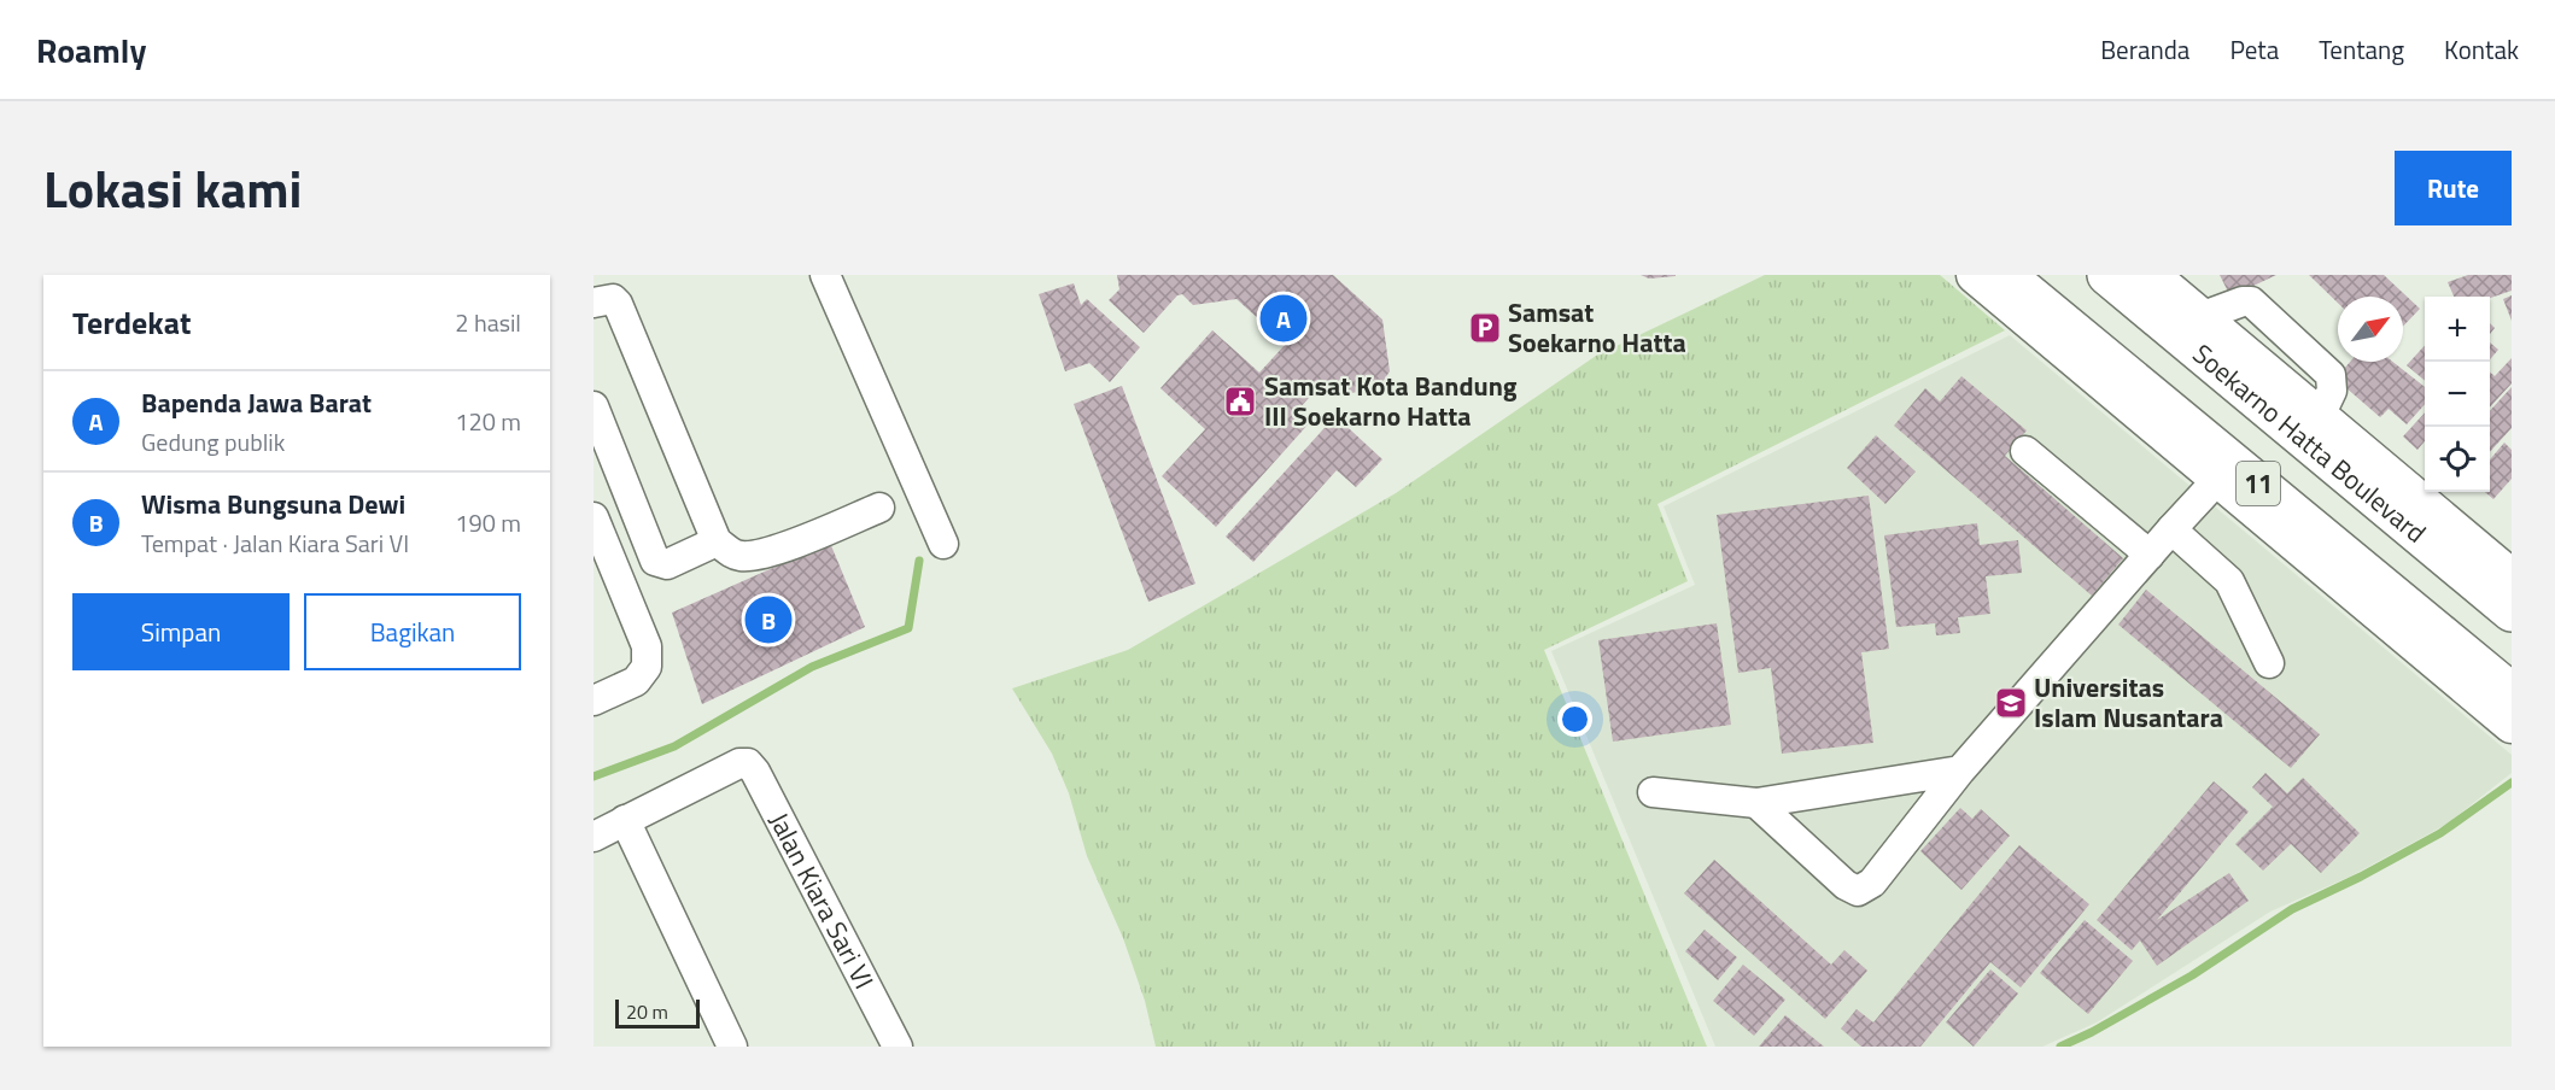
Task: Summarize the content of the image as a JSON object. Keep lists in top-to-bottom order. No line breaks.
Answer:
{"streets":{"highway":["Soekarno Hatta Boulevard","11"],"street":["Jalan Kiara Sari VI"]},"places":{"parking":["Samsat Soekarno Hatta"],"public building":["Samsat Kota Bandung III Soekarno Hatta"],"school or university":["Universitas Islam Nusantara"]},"scale_bar":"20 m","north":"top right","page":{"header":"Roamly","nav":["Beranda","Peta","Tentang","Kontak"],"title":"Lokasi kami","buttons":["Rute",["Simpan","Bagikan"]],"heading":["Terdekat","2 hasil"],"pins":["A","B"],"map_buttons":["+","−"],"list":[{"mark":"A","name":"Bapenda Jawa Barat","note":"Gedung publik","value":"120 m"},{"mark":"B","name":"Wisma Bungsuna Dewi","note":"Tempat · Jalan Kiara Sari VI","value":"190 m"}],"scale":"20 m"}}
